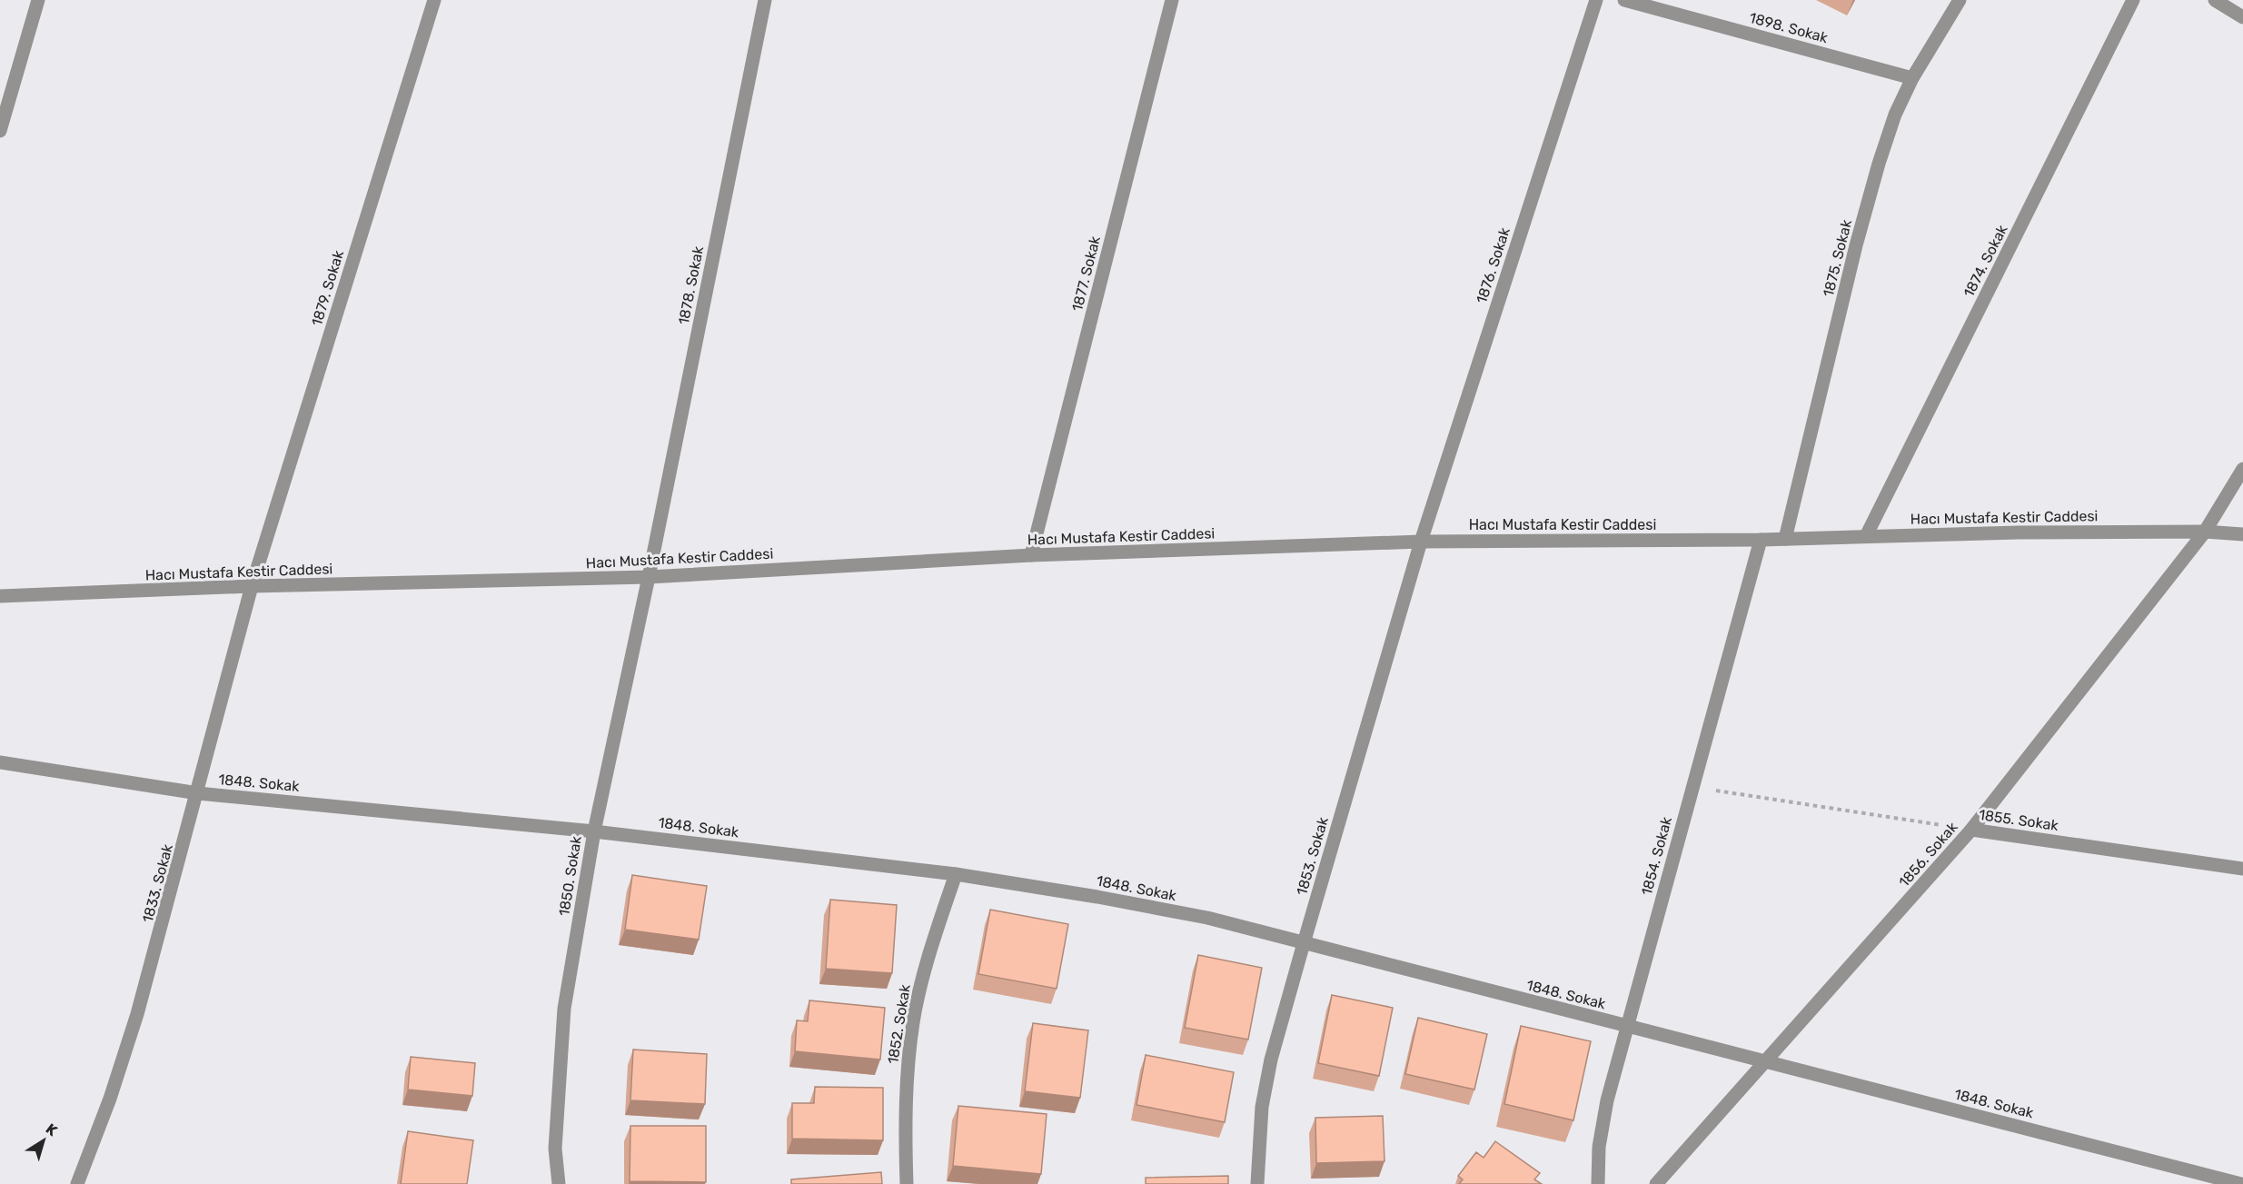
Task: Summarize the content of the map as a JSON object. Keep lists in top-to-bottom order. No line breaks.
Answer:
{"streets":{"street":["1898. Sokak","1875. Sokak","1874. Sokak","1876. Sokak","1877. Sokak","1878. Sokak","1879. Sokak","Hacı Mustafa Kestir Caddesi","1848. Sokak","1855. Sokak","1856. Sokak","1853. Sokak","1854. Sokak","1850. Sokak","1833. Sokak","1852. Sokak"]},"crossings":[["1898. Sokak","1875. Sokak"],["1875. Sokak","Hacı Mustafa Kestir Caddesi"],["1874. Sokak","Hacı Mustafa Kestir Caddesi"],["1876. Sokak","Hacı Mustafa Kestir Caddesi"],["1876. Sokak","1853. Sokak"],["1877. Sokak","Hacı Mustafa Kestir Caddesi"],["1878. Sokak","Hacı Mustafa Kestir Caddesi"],["1878. Sokak","1850. Sokak"],["1879. Sokak","Hacı Mustafa Kestir Caddesi"],["1879. Sokak","1833. Sokak"],["Hacı Mustafa Kestir Caddesi","1856. Sokak"],["Hacı Mustafa Kestir Caddesi","1853. Sokak"],["Hacı Mustafa Kestir Caddesi","1854. Sokak"],["Hacı Mustafa Kestir Caddesi","1850. Sokak"],["Hacı Mustafa Kestir Caddesi","1833. Sokak"],["1848. Sokak","1856. Sokak"],["1848. Sokak","1853. Sokak"],["1848. Sokak","1854. Sokak"],["1848. Sokak","1850. Sokak"],["1848. Sokak","1833. Sokak"],["1848. Sokak","1852. Sokak"],["1855. Sokak","1856. Sokak"],["1855. Sokak","1854. Sokak"]],"north":"top right"}
